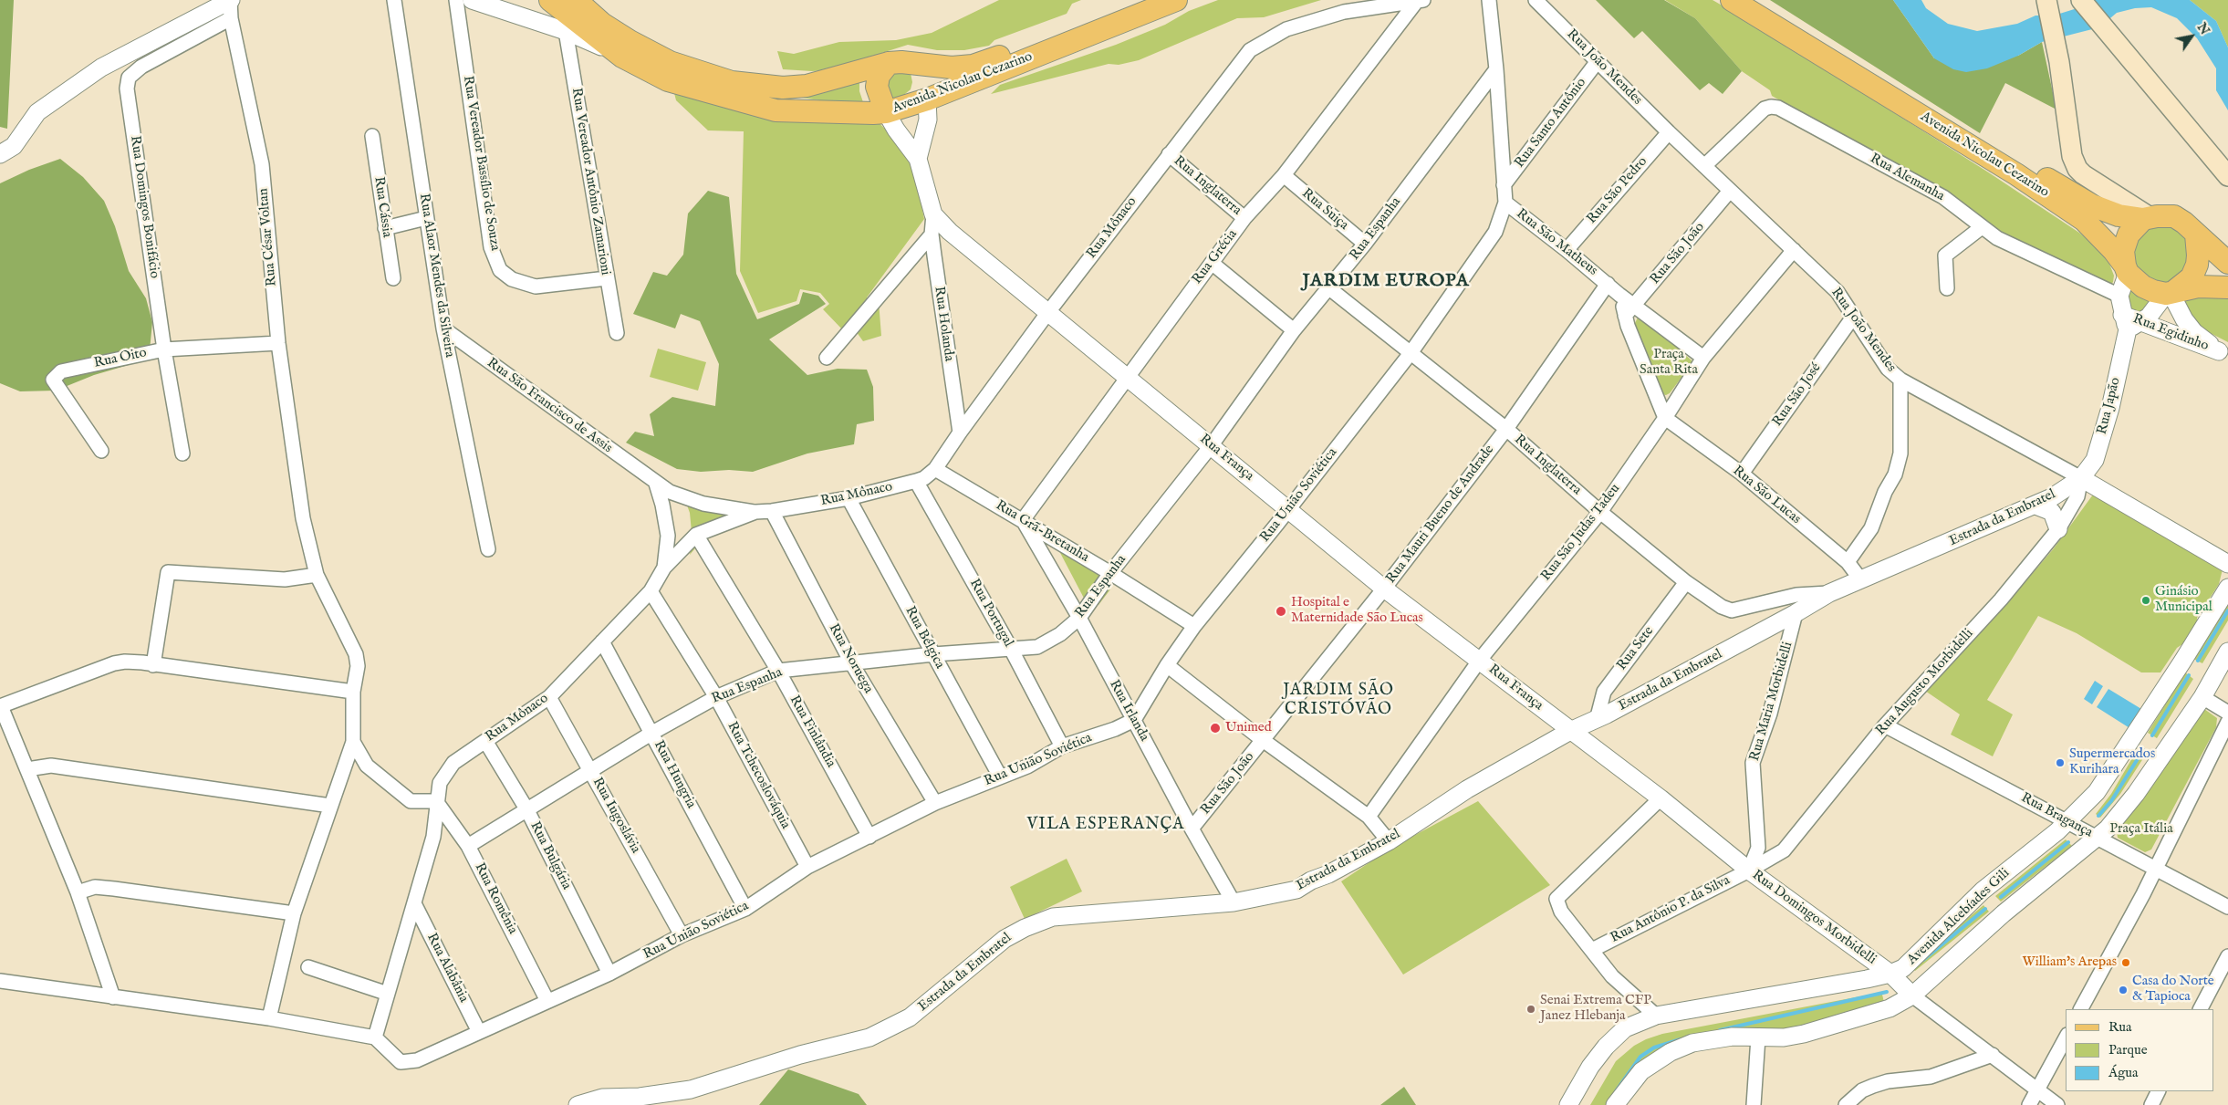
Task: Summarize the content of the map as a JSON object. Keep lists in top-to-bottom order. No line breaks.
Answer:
{"streets":{"main road":["Avenida Nicolau Cezarino"],"street":["Rua João Mendes","Rua Santo Antônio","Rua Vereador Bassílio de Souza","Rua Alemanha","Rua Vereador Antônio Zamarioni","Rua Inglaterra","Rua São Pedro","Rua Domingos Bonifácio","Rua Cássia","Rua Suiça","Rua Mônaco","Rua Espanha","Rua César Voltan","Rua São Matheus","Rua São João","Rua Grécia","Rua Alaor Mendes da Silveira","Rua Holanda","Rua Egidinho","Rua Oito","Rua São José","Rua São Francisco de Assis","Rua Japão","Rua França","Rua União Soviética","Rua São Lucas","Rua Mauri Bueno de Andrade","Estrada da Embratel","Rua Grã-Bretanha","Rua São Judas Tadeu","Rua Portugal","Rua Bélgica","Rua Sete","Rua Noruega","Rua Augusto Morbidelli","Rua Maria Morbidelli","Rua Irlanda","Rua Finlândia","Rua Hungria","Rua Tchecoslováquia","Rua Iugoslávia","Rua Bragança","Rua Bulgária","Rua Romênia","Rua Antônio P. da Silva","Avenida Alcebíades Gili","Rua Domingos Morbidelli","Rua Alabânia"]},"crossings":[["Rua João Mendes","Rua Santo Antônio"],["Rua João Mendes","Rua Alemanha"],["Rua João Mendes","Rua São Pedro"],["Rua João Mendes","Rua São João"],["Rua João Mendes","Rua São José"],["Rua João Mendes","Rua Japão"],["Rua João Mendes","Estrada da Embratel"],["Rua João Mendes","Rua São Judas Tadeu"],["Rua João Mendes","Rua Augusto Morbidelli"],["Avenida Nicolau Cezarino","Rua França"],["Rua Santo Antônio","Rua São Matheus"],["Rua Vereador Bassílio de Souza","Rua Vereador Antônio Zamarioni"],["Rua Inglaterra","Rua Mônaco"],["Rua Inglaterra","Rua Espanha"],["Rua Inglaterra","Rua Grécia"],["Rua Inglaterra","Rua União Soviética"],["Rua Inglaterra","Rua Mauri Bueno de Andrade"],["Rua Inglaterra","Estrada da Embratel"],["Rua Inglaterra","Rua São Judas Tadeu"],["Rua Inglaterra","Rua Sete"],["Rua São Pedro","Rua São Matheus"],["Rua Domingos Bonifácio","Rua César Voltan"],["Rua Domingos Bonifácio","Rua Oito"],["Rua Suiça","Rua Espanha"],["Rua Suiça","Rua Grécia"],["Rua Mônaco","Rua Grécia"],["Rua Mônaco","Rua Holanda"],["Rua Mônaco","Rua São Francisco de Assis"],["Rua Mônaco","Rua França"],["Rua Mônaco","Rua União Soviética"],["Rua Mônaco","Rua Grã-Bretanha"],["Rua Mônaco","Rua Portugal"],["Rua Mônaco","Rua Bélgica"],["Rua Mônaco","Rua Noruega"],["Rua Mônaco","Rua Finlândia"],["Rua Mônaco","Rua Hungria"],["Rua Mônaco","Rua Tchecoslováquia"],["Rua Mônaco","Rua Iugoslávia"],["Rua Mônaco","Rua Bulgária"],["Rua Mônaco","Rua Romênia"],["Rua Mônaco","Rua Alabânia"],["Rua Espanha","Rua São Matheus"],["Rua Espanha","Rua França"],["Rua Espanha","Rua Grã-Bretanha"],["Rua Espanha","Rua Portugal"],["Rua Espanha","Rua Bélgica"],["Rua Espanha","Rua Noruega"],["Rua Espanha","Rua Irlanda"],["Rua Espanha","Rua Finlândia"],["Rua Espanha","Rua Hungria"],["Rua Espanha","Rua Tchecoslováquia"],["Rua Espanha","Rua Iugoslávia"],["Rua Espanha","Rua Bulgária"],["Rua Espanha","Rua Romênia"],["Rua César Voltan","Rua Oito"],["Rua São Matheus","Rua São João"],["Rua São Matheus","Rua União Soviética"],["Rua São Matheus","Rua Mauri Bueno de Andrade"],["Rua São Matheus","Rua São Judas Tadeu"],["Rua São João","Rua França"],["Rua São João","Rua Mauri Bueno de Andrade"],["Rua São João","Rua Irlanda"],["Rua Grécia","Rua França"],["Rua Grécia","Rua Grã-Bretanha"],["Rua Grécia","Rua Irlanda"],["Rua Alaor Mendes da Silveira","Rua São Francisco de Assis"],["Rua Holanda","Rua França"],["Rua Egidinho","Rua Japão"],["Rua São José","Rua São Lucas"],["Rua Japão","Estrada da Embratel"],["Rua Japão","Rua Augusto Morbidelli"],["Rua França","Rua União Soviética"],["Rua França","Rua Mauri Bueno de Andrade"],["Rua França","Estrada da Embratel"],["Rua França","Rua São Judas Tadeu"],["Rua França","Rua Domingos Morbidelli"],["Rua União Soviética","Rua Grã-Bretanha"],["Rua União Soviética","Rua Portugal"],["Rua União Soviética","Rua Bélgica"],["Rua União Soviética","Rua Noruega"],["Rua União Soviética","Rua Irlanda"],["Rua União Soviética","Rua Finlândia"],["Rua União Soviética","Rua Hungria"],["Rua União Soviética","Rua Tchecoslováquia"],["Rua União Soviética","Rua Iugoslávia"],["Rua União Soviética","Rua Bulgária"],["Rua União Soviética","Rua Romênia"],["Rua União Soviética","Rua Alabânia"],["Rua São Lucas","Estrada da Embratel"],["Rua São Lucas","Rua São Judas Tadeu"],["Estrada da Embratel","Rua Sete"],["Estrada da Embratel","Rua Augusto Morbidelli"],["Estrada da Embratel","Rua Maria Morbidelli"],["Estrada da Embratel","Rua Irlanda"],["Estrada da Embratel","Rua Domingos Morbidelli"],["Rua Grã-Bretanha","Rua Irlanda"],["Rua Augusto Morbidelli","Rua Maria Morbidelli"],["Rua Augusto Morbidelli","Rua Bragança"],["Rua Augusto Morbidelli","Rua Antônio P. da Silva"],["Rua Augusto Morbidelli","Rua Domingos Morbidelli"],["Rua Maria Morbidelli","Rua Antônio P. da Silva"],["Rua Maria Morbidelli","Rua Domingos Morbidelli"],["Rua Bragança","Avenida Alcebíades Gili"],["Rua Antônio P. da Silva","Rua Domingos Morbidelli"],["Avenida Alcebíades Gili","Rua Domingos Morbidelli"]],"districts":["JARDIM EUROPA","JARDIM SÃO CRISTÓVÃO","VILA ESPERANÇA"],"parks":["Praça Santa Rita","Praça Itália"],"places":["Ginásio Municipal","Hospital e Maternidade São Lucas","Unimed","Supermercados Kurihara","William's Arepas","Casa do Norte & Tapioca","Senai Extrema CFP Janez Hlebanja"],"legend":["Rua","Parque","Água"],"north":"top right"}
